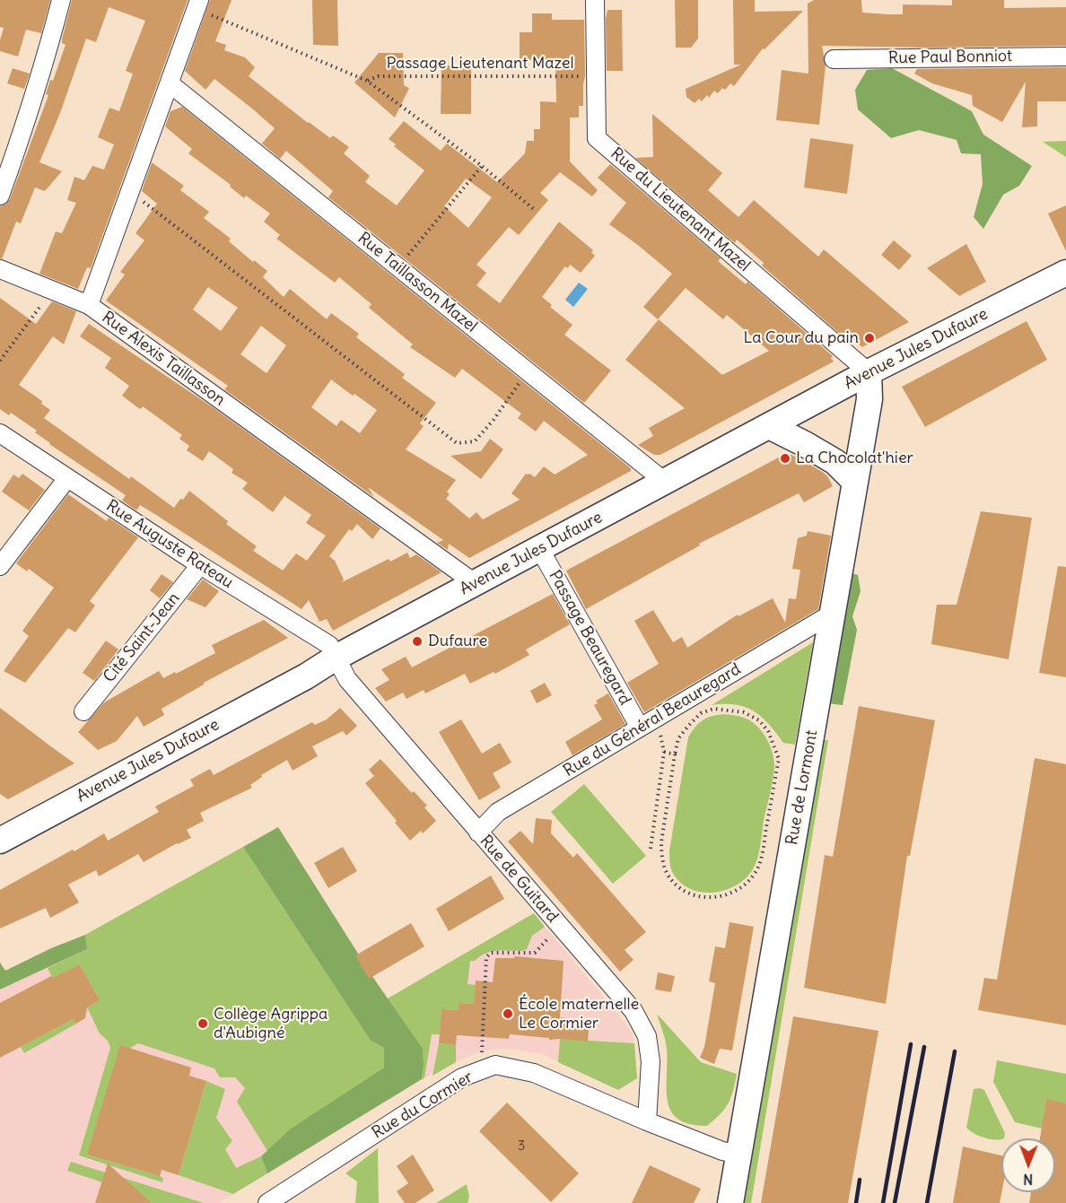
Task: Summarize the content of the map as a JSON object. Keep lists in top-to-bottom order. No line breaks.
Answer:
{"streets":{"main road":["Avenue Jules Dufaure","Rue de Lormont"],"street":["Rue Paul Bonniot","Rue du Lieutenant Mazel","Rue Taillasson Mazel","Rue Alexis Taillasson","Rue Auguste Rateau","Cité Saint-Jean","Passage Beauregard","Rue du Général Beauregard","Rue de Guitard","Rue du Cormier"],"path":["Passage Lieutenant Mazel"]},"crossings":[["Passage Lieutenant Mazel","Rue du Lieutenant Mazel"],["Passage Lieutenant Mazel","Rue Alexis Taillasson"],["Rue du Lieutenant Mazel","Avenue Jules Dufaure"],["Rue du Lieutenant Mazel","Rue de Lormont"],["Rue Taillasson Mazel","Avenue Jules Dufaure"],["Rue Taillasson Mazel","Rue Alexis Taillasson"],["Avenue Jules Dufaure","Rue Alexis Taillasson"],["Avenue Jules Dufaure","Rue Auguste Rateau"],["Avenue Jules Dufaure","Passage Beauregard"],["Avenue Jules Dufaure","Rue de Lormont"],["Avenue Jules Dufaure","Rue de Guitard"],["Rue Auguste Rateau","Cité Saint-Jean"],["Rue Auguste Rateau","Rue de Guitard"],["Passage Beauregard","Rue du Général Beauregard"],["Rue du Général Beauregard","Rue de Lormont"],["Rue du Général Beauregard","Rue de Guitard"],["Rue de Lormont","Rue du Cormier"],["Rue de Guitard","Rue du Cormier"]],"places":["La Cour du pain","La Chocolat'hier","Dufaure","École maternelle Le Cormier","Collège Agrippa d'Aubigné"],"house_numbers":["3"],"north":"bottom"}
